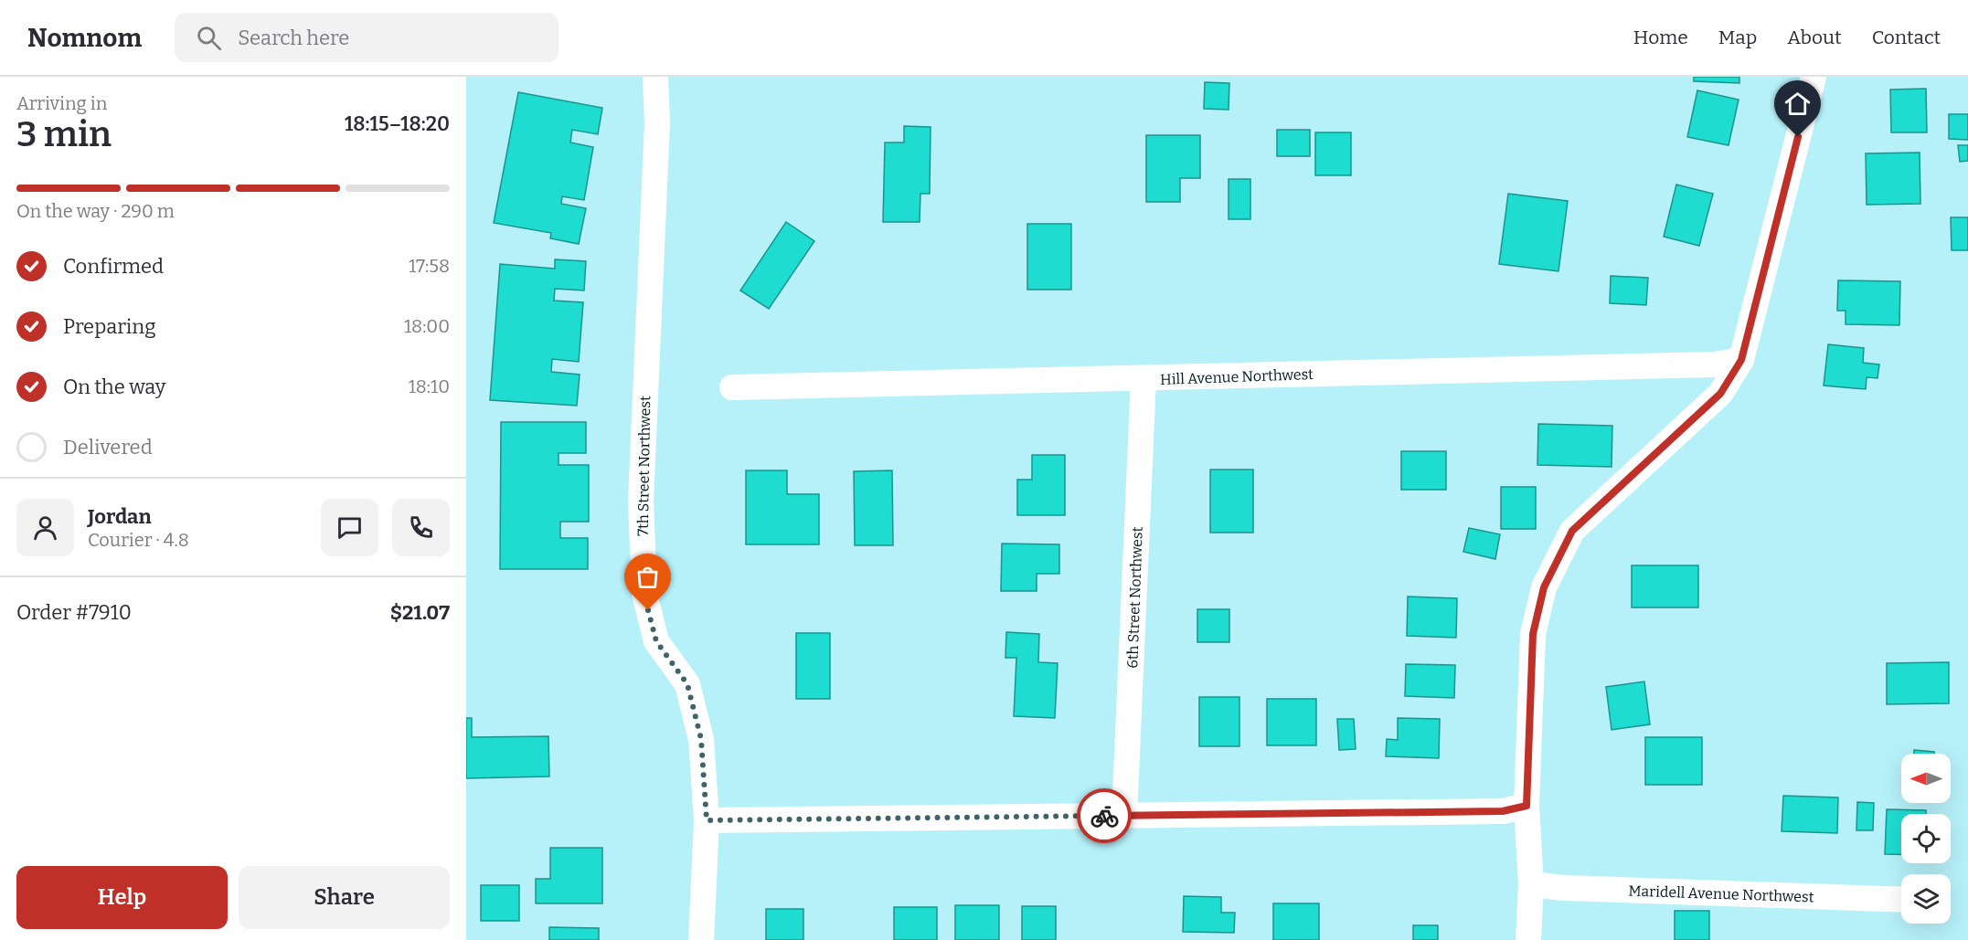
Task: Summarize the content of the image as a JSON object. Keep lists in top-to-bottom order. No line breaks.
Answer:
{"streets":{"street":["Hill Avenue Northwest","7th Street Northwest","6th Street Northwest","Maridell Avenue Northwest"]},"crossings":[["Hill Avenue Northwest","6th Street Northwest"]],"north":"left","page":{"header":"Nomnom","search":"Search here","nav":["Home","Map","About","Contact"],"heading":["3 min","Arriving in","18:15–18:20"],"panel":["Jordan","Courier · 4.8","Order #7910","$21.07"],"bar":"On the way · 290 m","list":[["Confirmed","17:58"],["Preparing","18:00"],["On the way","18:10"],"Delivered"],"buttons":["Help","Share"]}}
